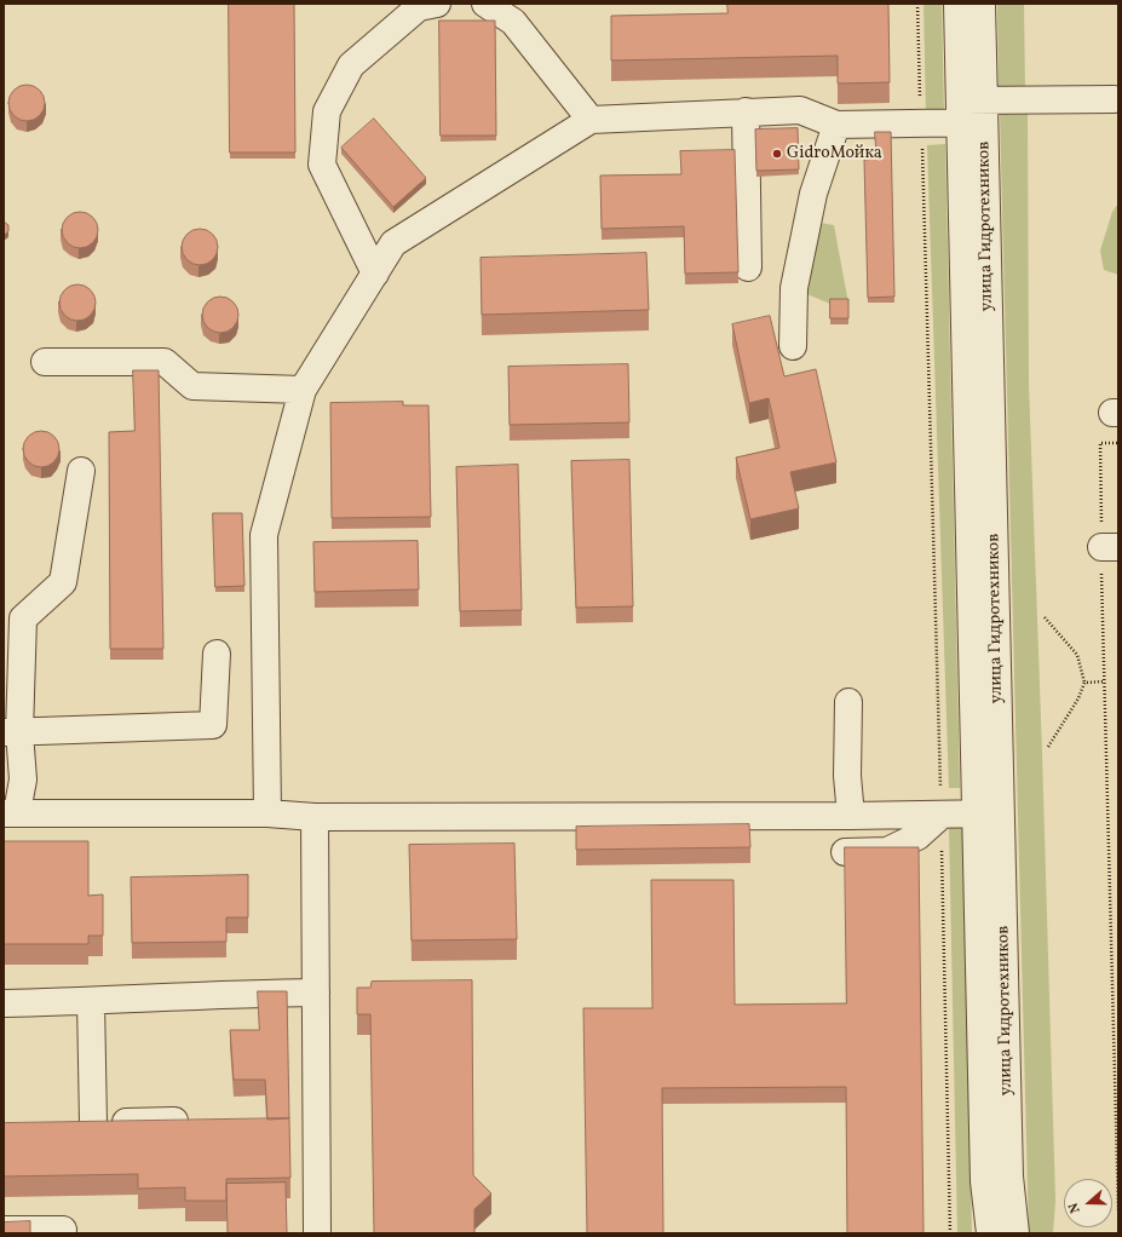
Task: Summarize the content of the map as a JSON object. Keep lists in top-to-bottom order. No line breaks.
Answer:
{"streets":{"street":["улица Гидротехников"]},"places":["GidroМойка"],"north":"left"}
